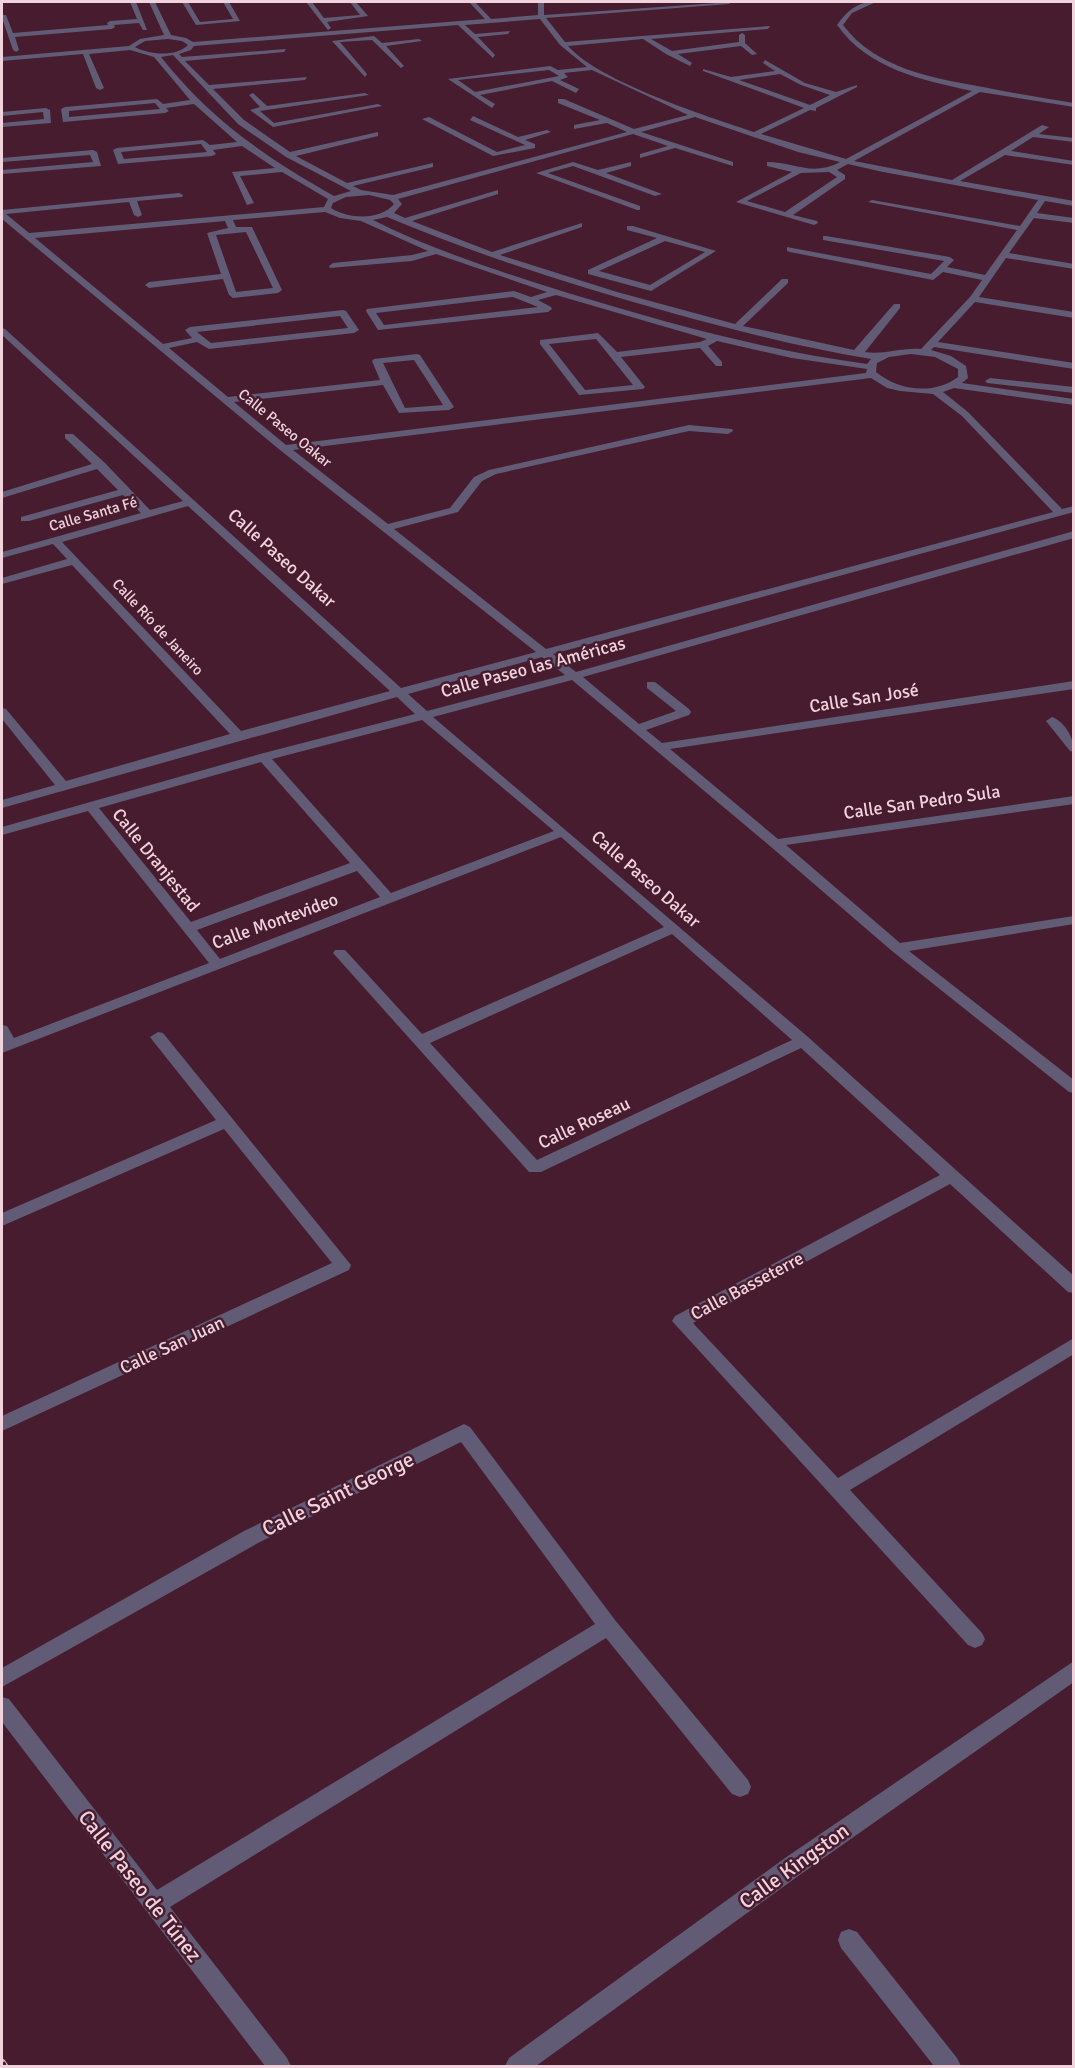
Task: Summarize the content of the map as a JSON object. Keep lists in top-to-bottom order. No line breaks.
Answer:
{"streets":{"street":["Calle Paseo Oakar","Calle Santa Fé","Calle Paseo Dakar","Calle Río de Janeiro","Calle Paseo las Américas","Calle San José","Calle San Pedro Sula","Calle Dranjestad","Calle Montevideo","Calle Roseau","Calle Basseterre","Calle San Juan","Calle Saint George","Calle Kingston","Calle Paseo de Túnez"]},"crossings":[["Calle Paseo Oakar","Calle Paseo las Américas"],["Calle Santa Fé","Calle Paseo Dakar"],["Calle Santa Fé","Calle Río de Janeiro"],["Calle Paseo Dakar","Calle Paseo las Américas"],["Calle Paseo Dakar","Calle Montevideo"],["Calle Paseo Dakar","Calle Roseau"],["Calle Paseo Dakar","Calle Basseterre"],["Calle Río de Janeiro","Calle Paseo las Américas"],["Calle Paseo las Américas","Calle Dranjestad"],["Calle Dranjestad","Calle Montevideo"]]}
